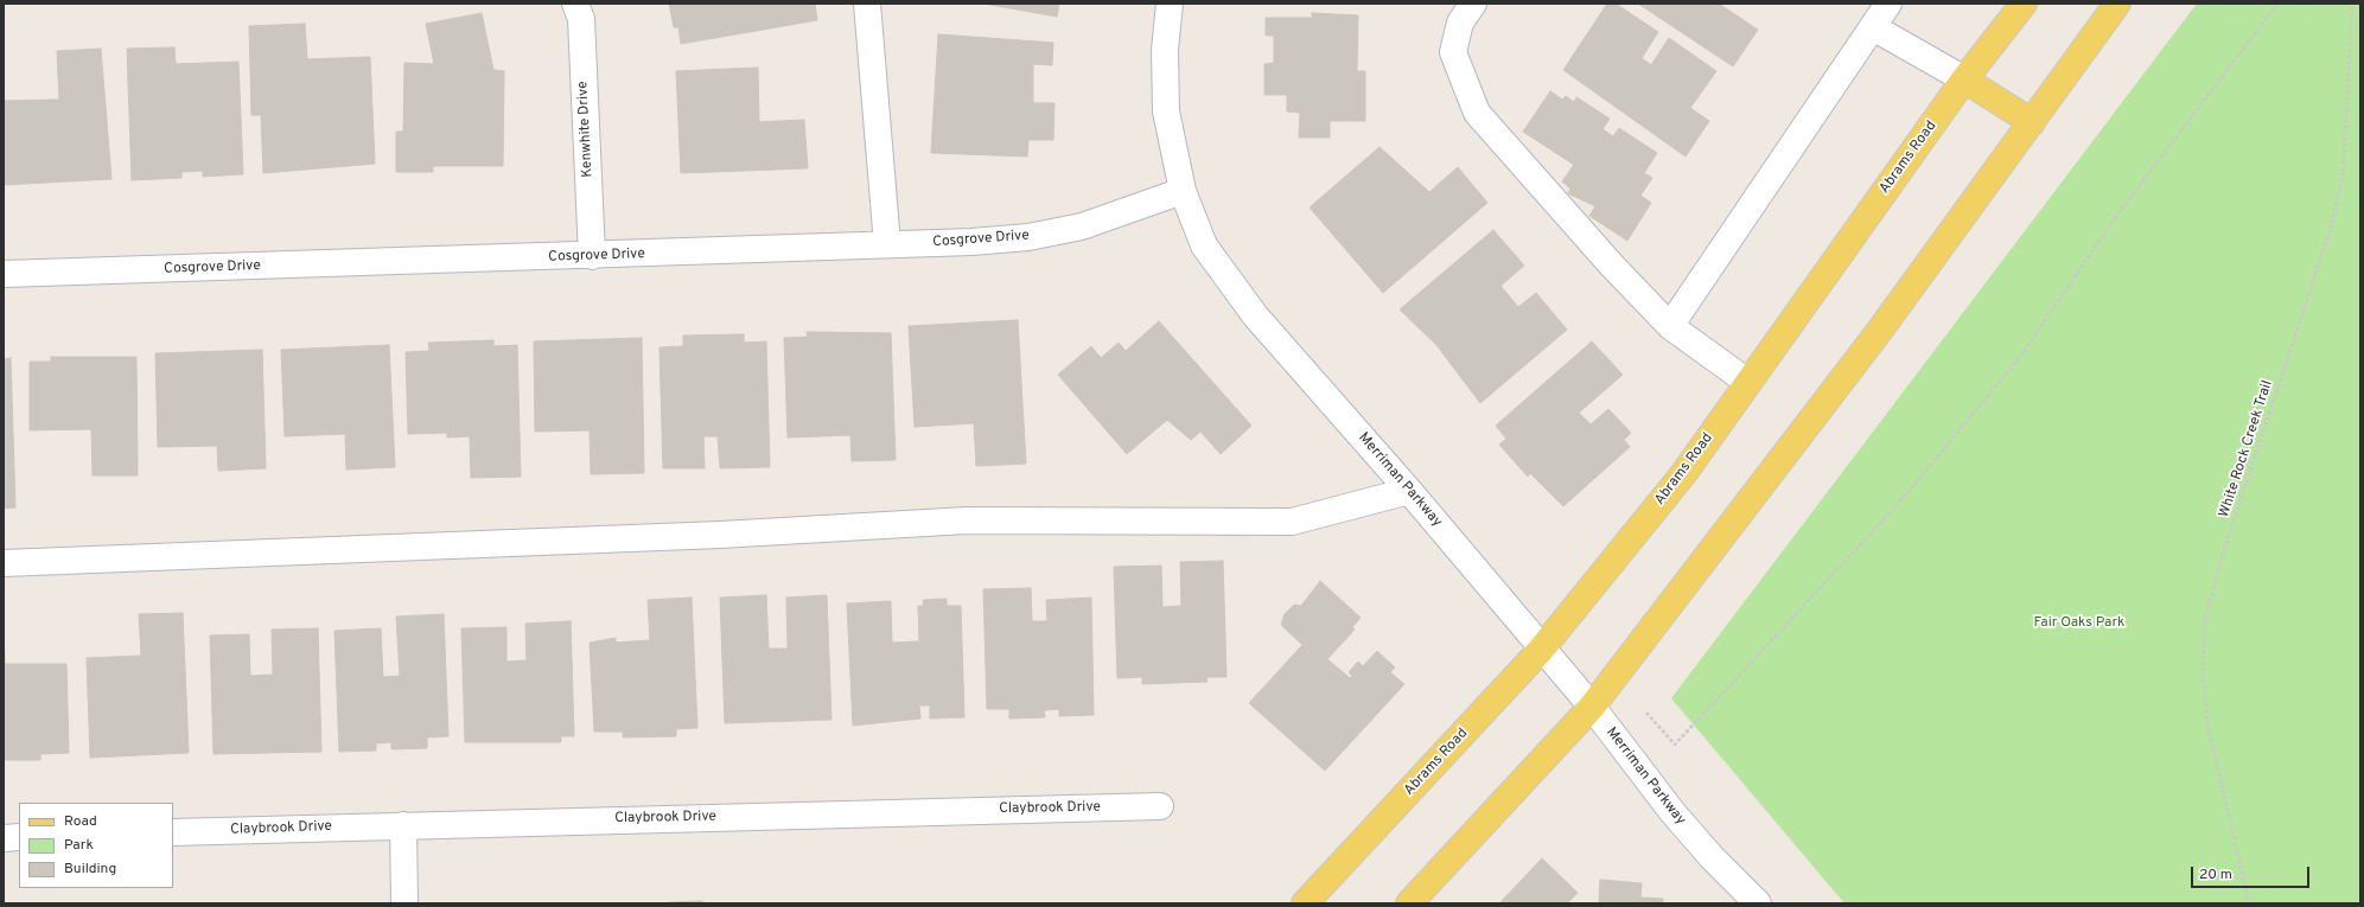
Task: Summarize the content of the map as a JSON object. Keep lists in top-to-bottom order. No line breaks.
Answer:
{"streets":{"main road":["Abrams Road"],"street":["Kenwhite Drive","Cosgrove Drive","Merriman Parkway","Claybrook Drive"],"path":["White Rock Creek Trail"]},"crossings":[["Kenwhite Drive","Cosgrove Drive"],["Abrams Road","Merriman Parkway"],["Cosgrove Drive","Merriman Parkway"]],"parks":["Fair Oaks Park"],"legend":["Road","Park","Building"],"scale_bar":"20 m"}
